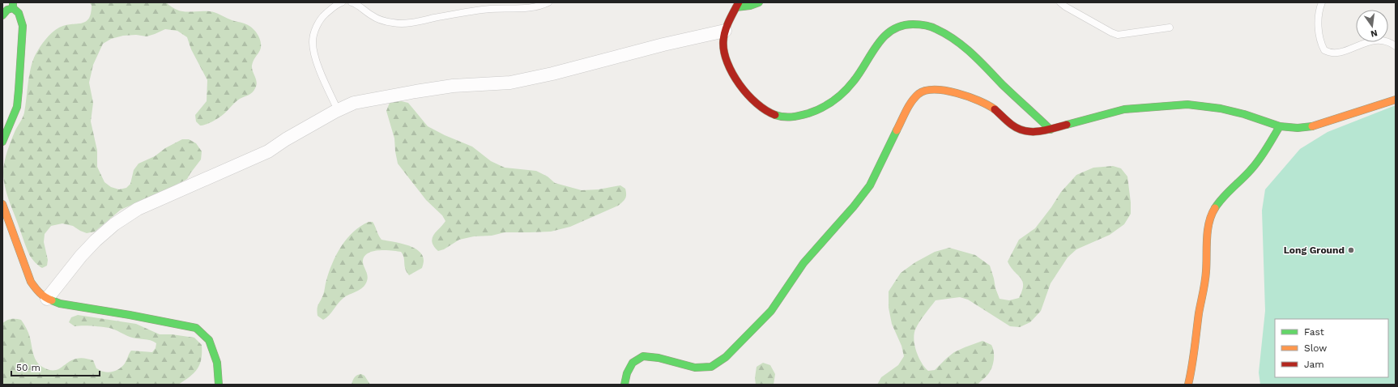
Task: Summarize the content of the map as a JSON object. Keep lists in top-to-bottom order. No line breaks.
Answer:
{"places":["Long Ground"],"legend":["Fast","Slow","Jam"],"scale_bar":"50 m","north":"bottom"}
